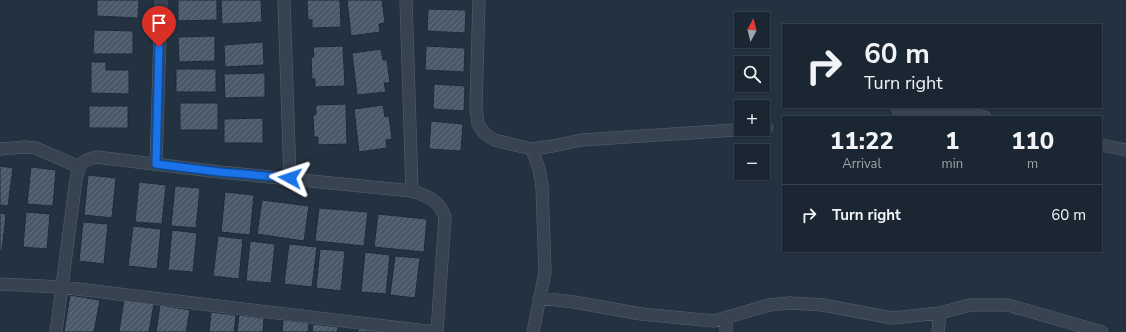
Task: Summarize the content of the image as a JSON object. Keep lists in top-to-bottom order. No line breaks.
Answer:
{"north":"top","page":{"map_buttons":["+","−"],"turn":["60 m","Turn right"],"eta":["11:22","Arrival","1","min","110","m"],"list":[{"name":"Turn right","value":"60 m"}]}}
